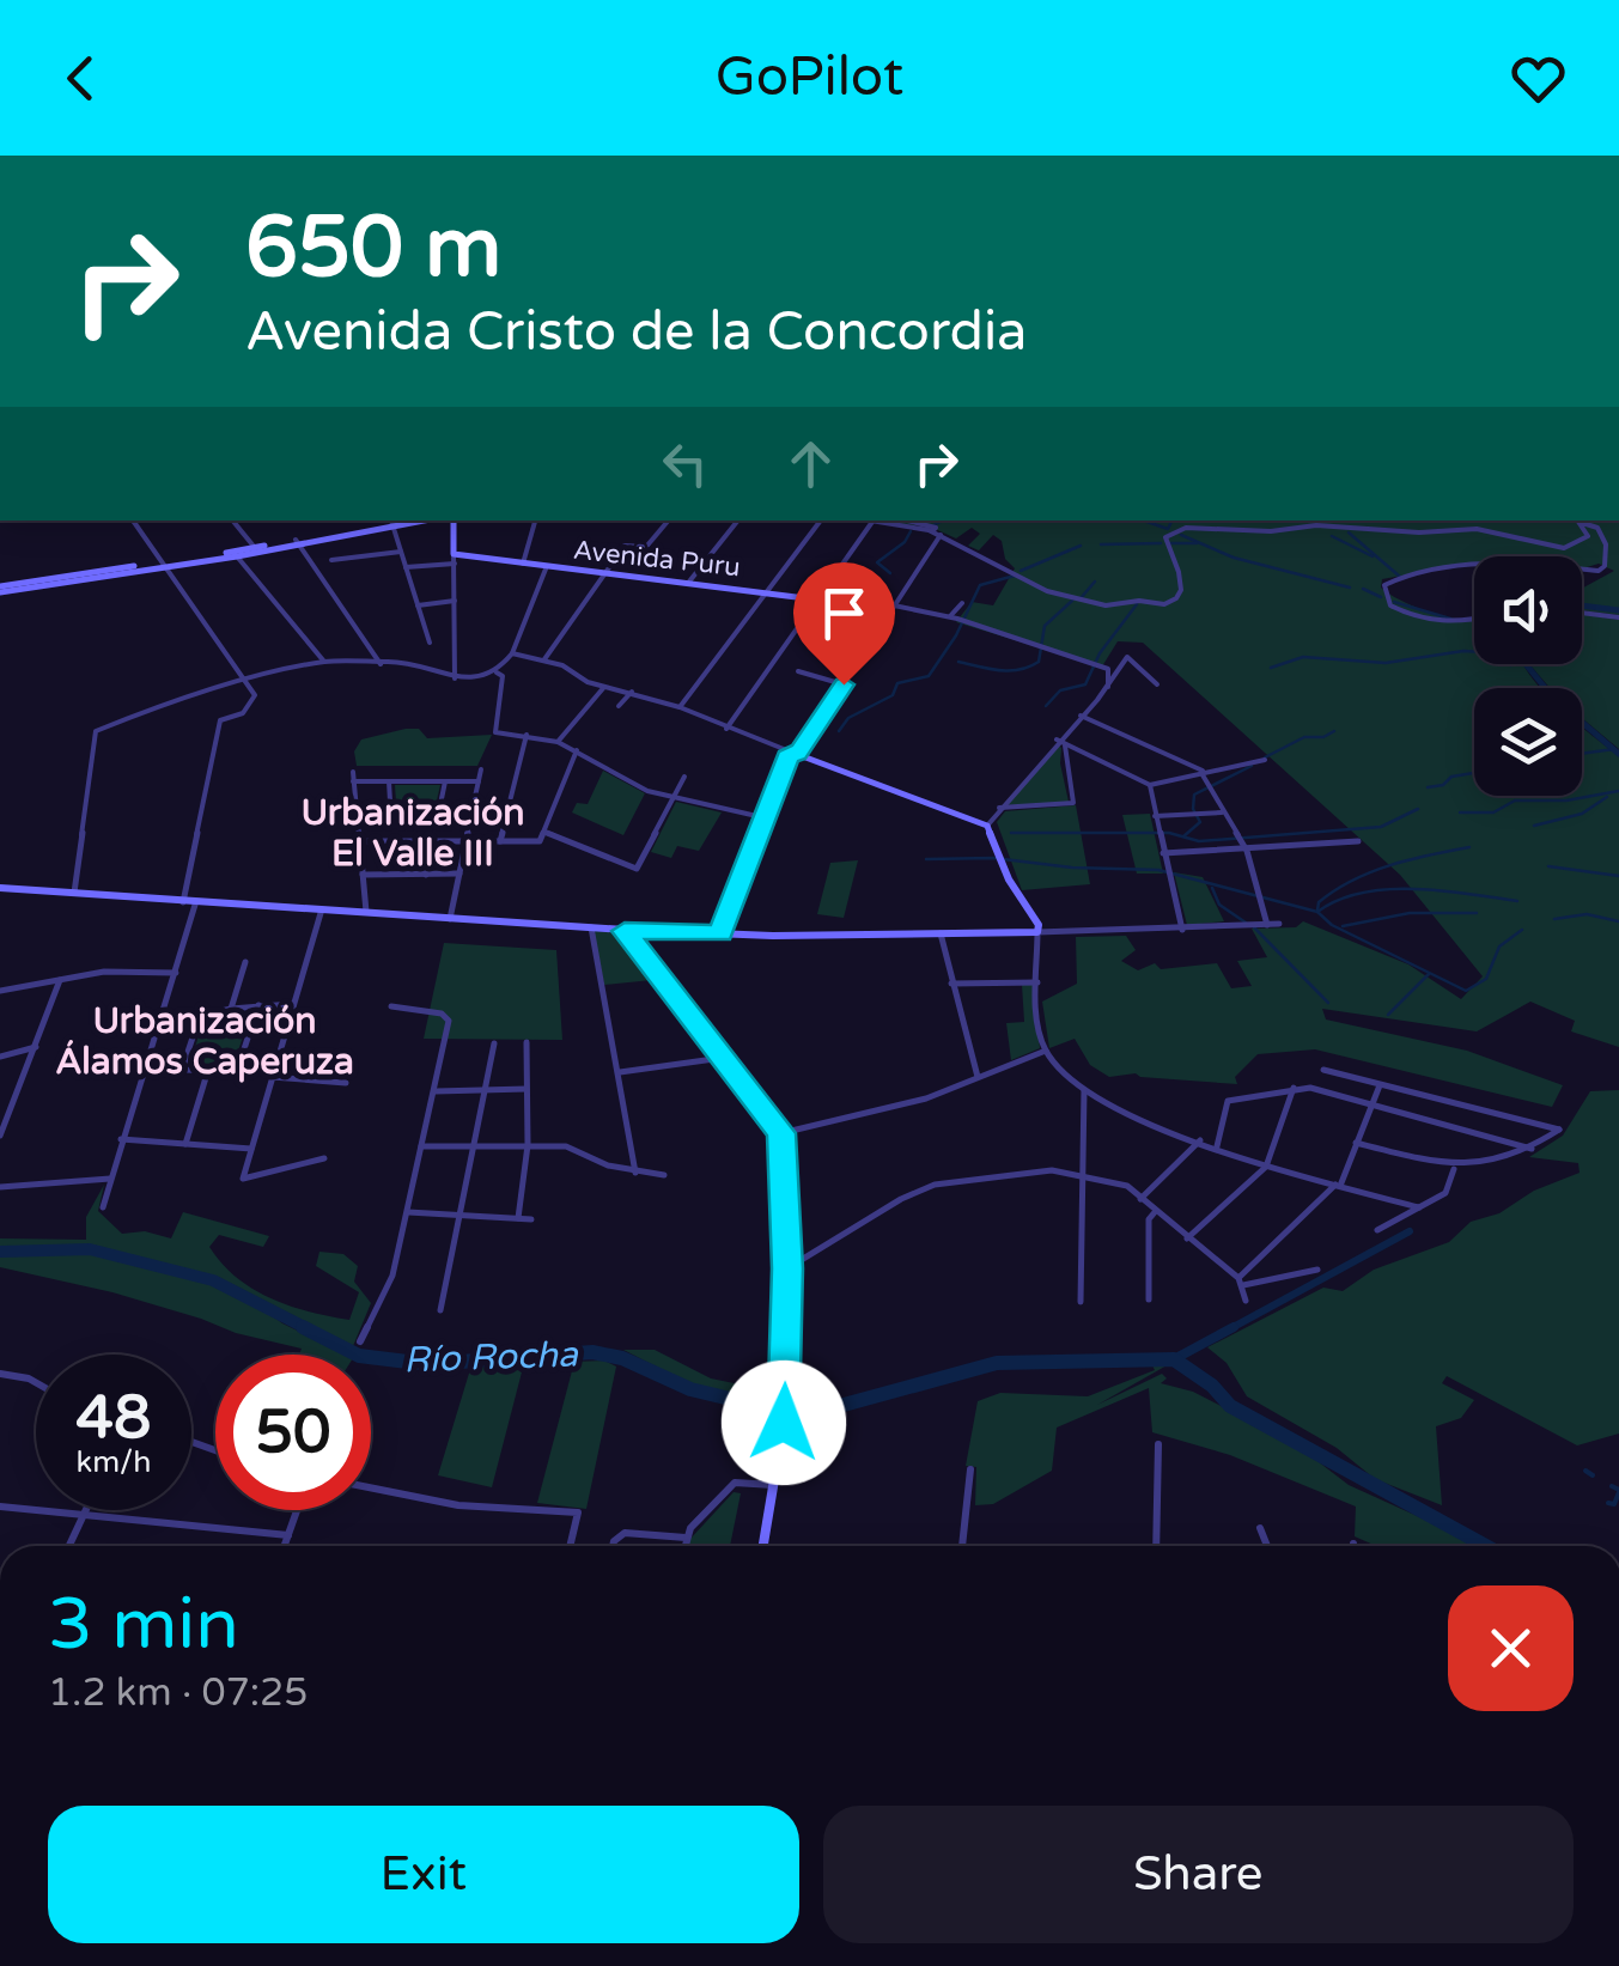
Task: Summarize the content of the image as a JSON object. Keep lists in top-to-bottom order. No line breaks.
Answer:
{"streets":{"street":["Avenida Puru"]},"districts":["Urbanización El Valle III","Urbanización Álamos Caperuza"],"water":["Río Rocha"],"page":{"header":"GoPilot","turn":["650 m","Avenida Cristo de la Concordia"],"speed":"48 km/h","limit":"50","heading":["3 min","1.2 km · 07:25"],"buttons":["Exit","Share"]}}
